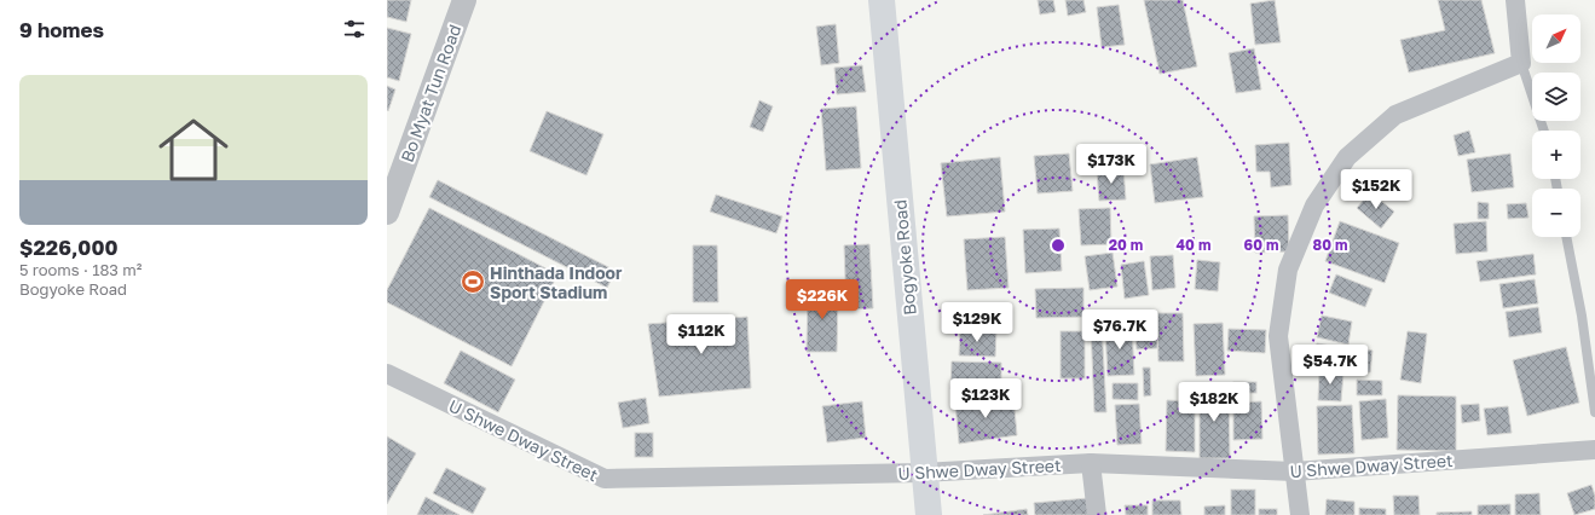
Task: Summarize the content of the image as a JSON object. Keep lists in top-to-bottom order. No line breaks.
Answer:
{"streets":{"main road":["Bogyoke Road"],"street":["Bo Myat Tun Road","U Shwe Dway Street"]},"crossings":[["Bogyoke Road","U Shwe Dway Street"]],"places":{"sports":["Hinthada Indoor Sport Stadium"]},"north":"top right","page":{"heading":"9 homes","map_buttons":["+","−"],"list":[{"name":"$226,000","note":"5 rooms · 183 m² · Bogyoke Road"}],"price":["$173K","$152K","$226K","$129K","$76.7K","$112K","$54.7K","$123K","$182K"]},"rings":["20 m","40 m","60 m","80 m"]}
